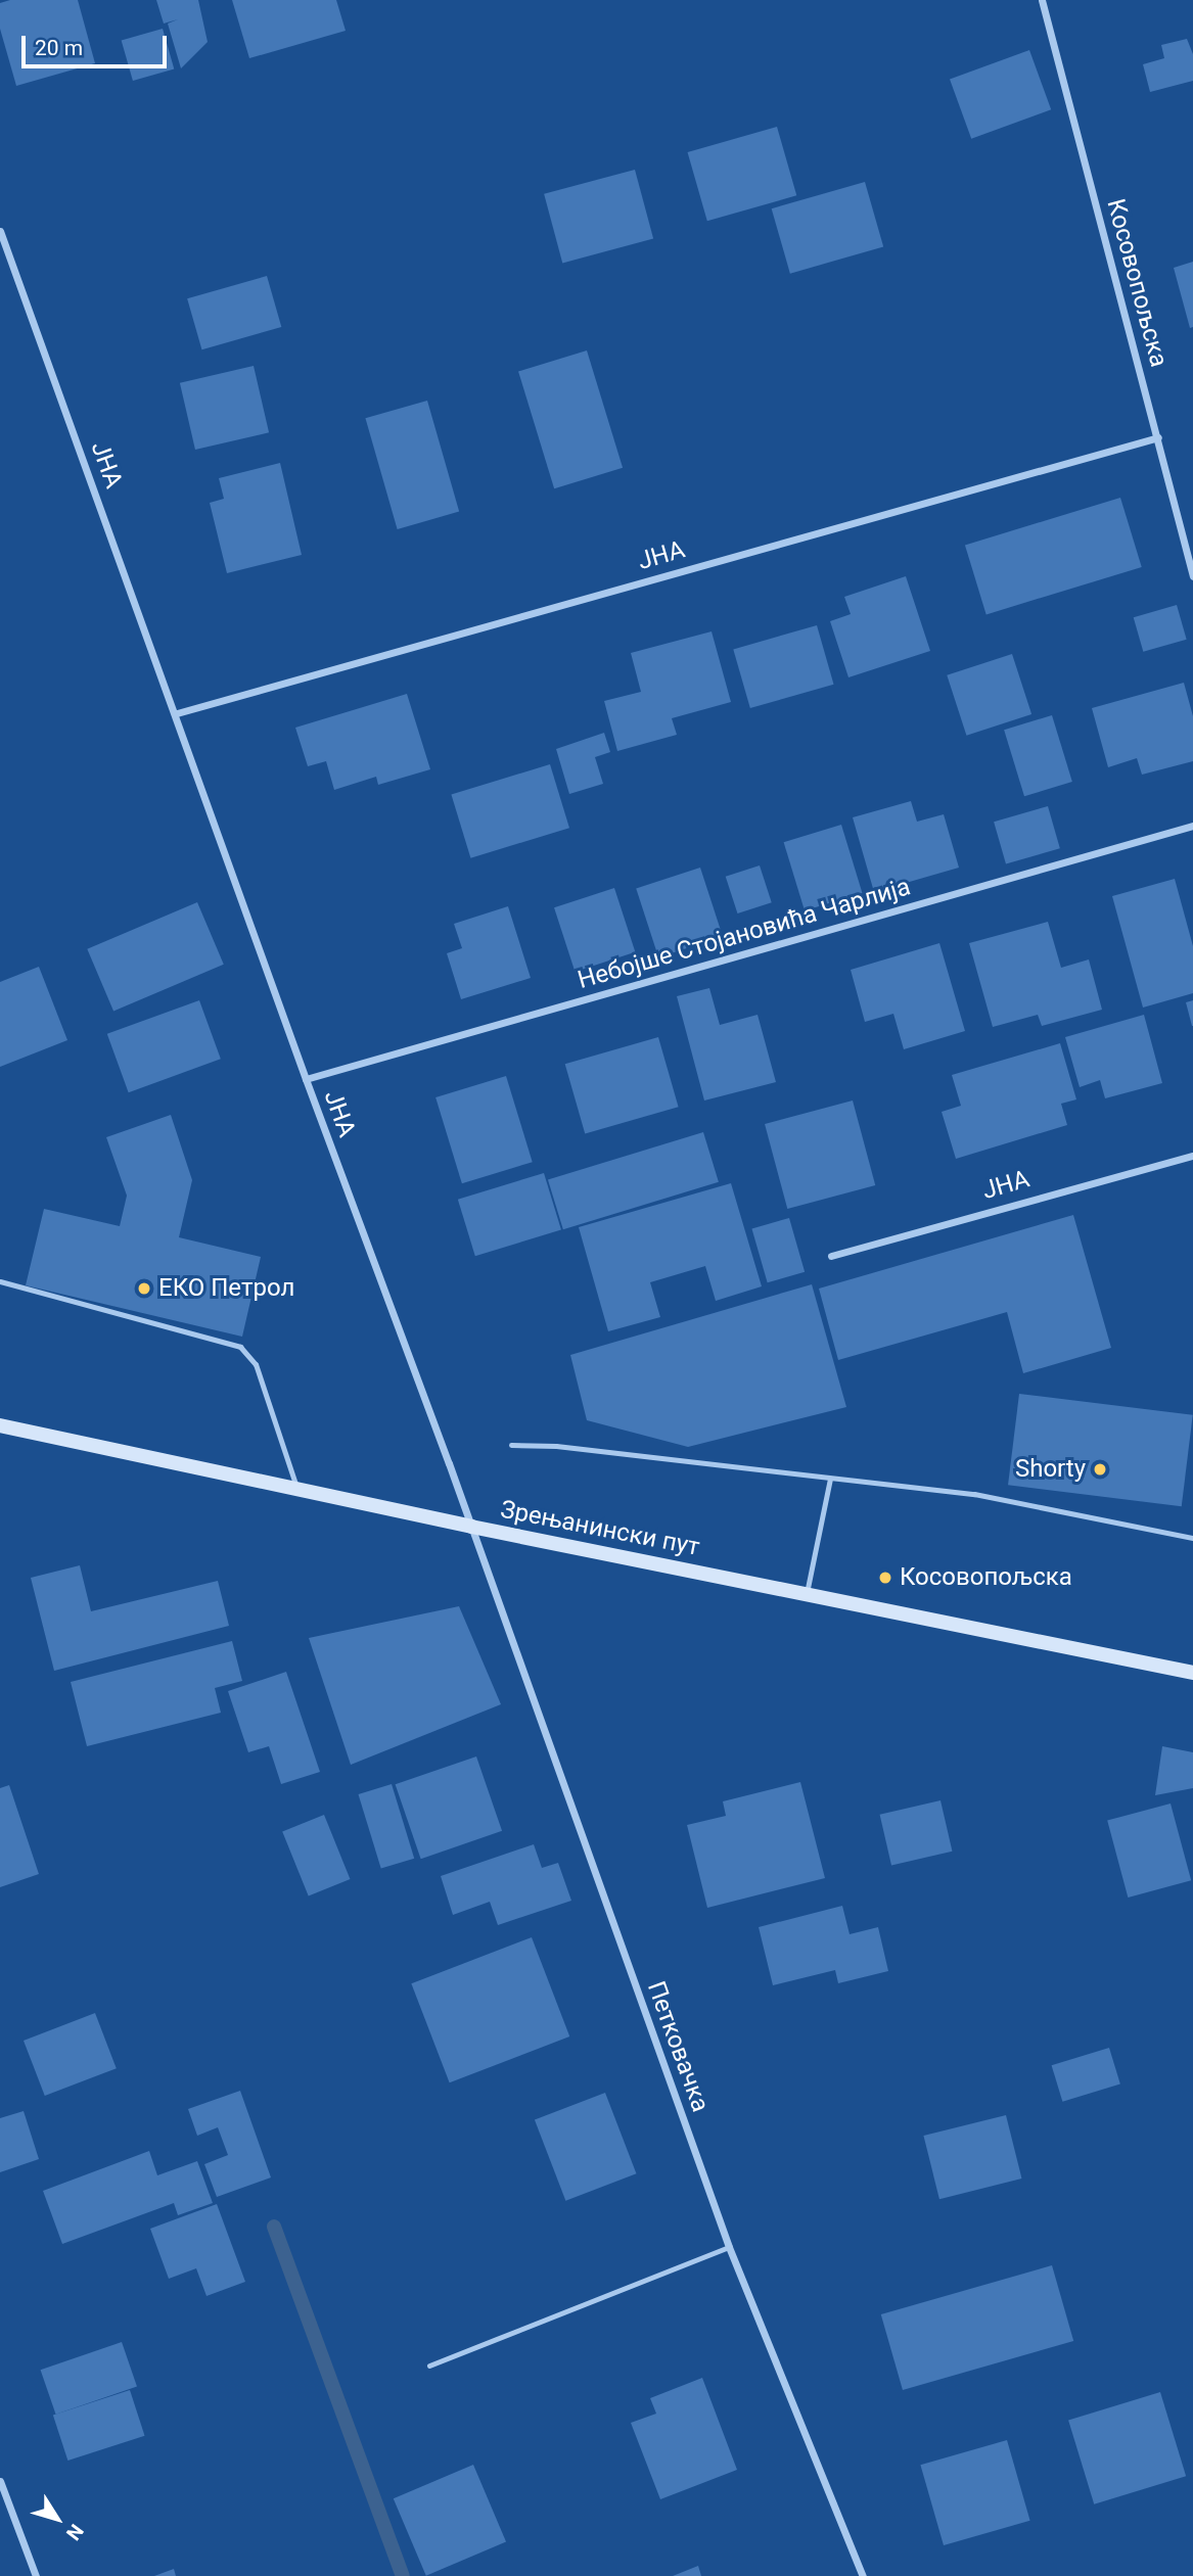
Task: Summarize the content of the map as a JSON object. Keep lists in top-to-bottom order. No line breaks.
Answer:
{"streets":{"main road":["Зрењанински пут"],"street":["Косовопољска","ЈНА","Небојше Стојановића Чарлија","Петковачка"]},"crossings":[["Косовопољска","ЈНА"],["ЈНА","Небојше Стојановића Чарлија"],["ЈНА","Зрењанински пут"],["ЈНА","Петковачка"],["Зрењанински пут","Петковачка"]],"places":["ЕКО Петрол","Shorty","Косовопољска"],"scale_bar":"20 m","north":"bottom right"}
